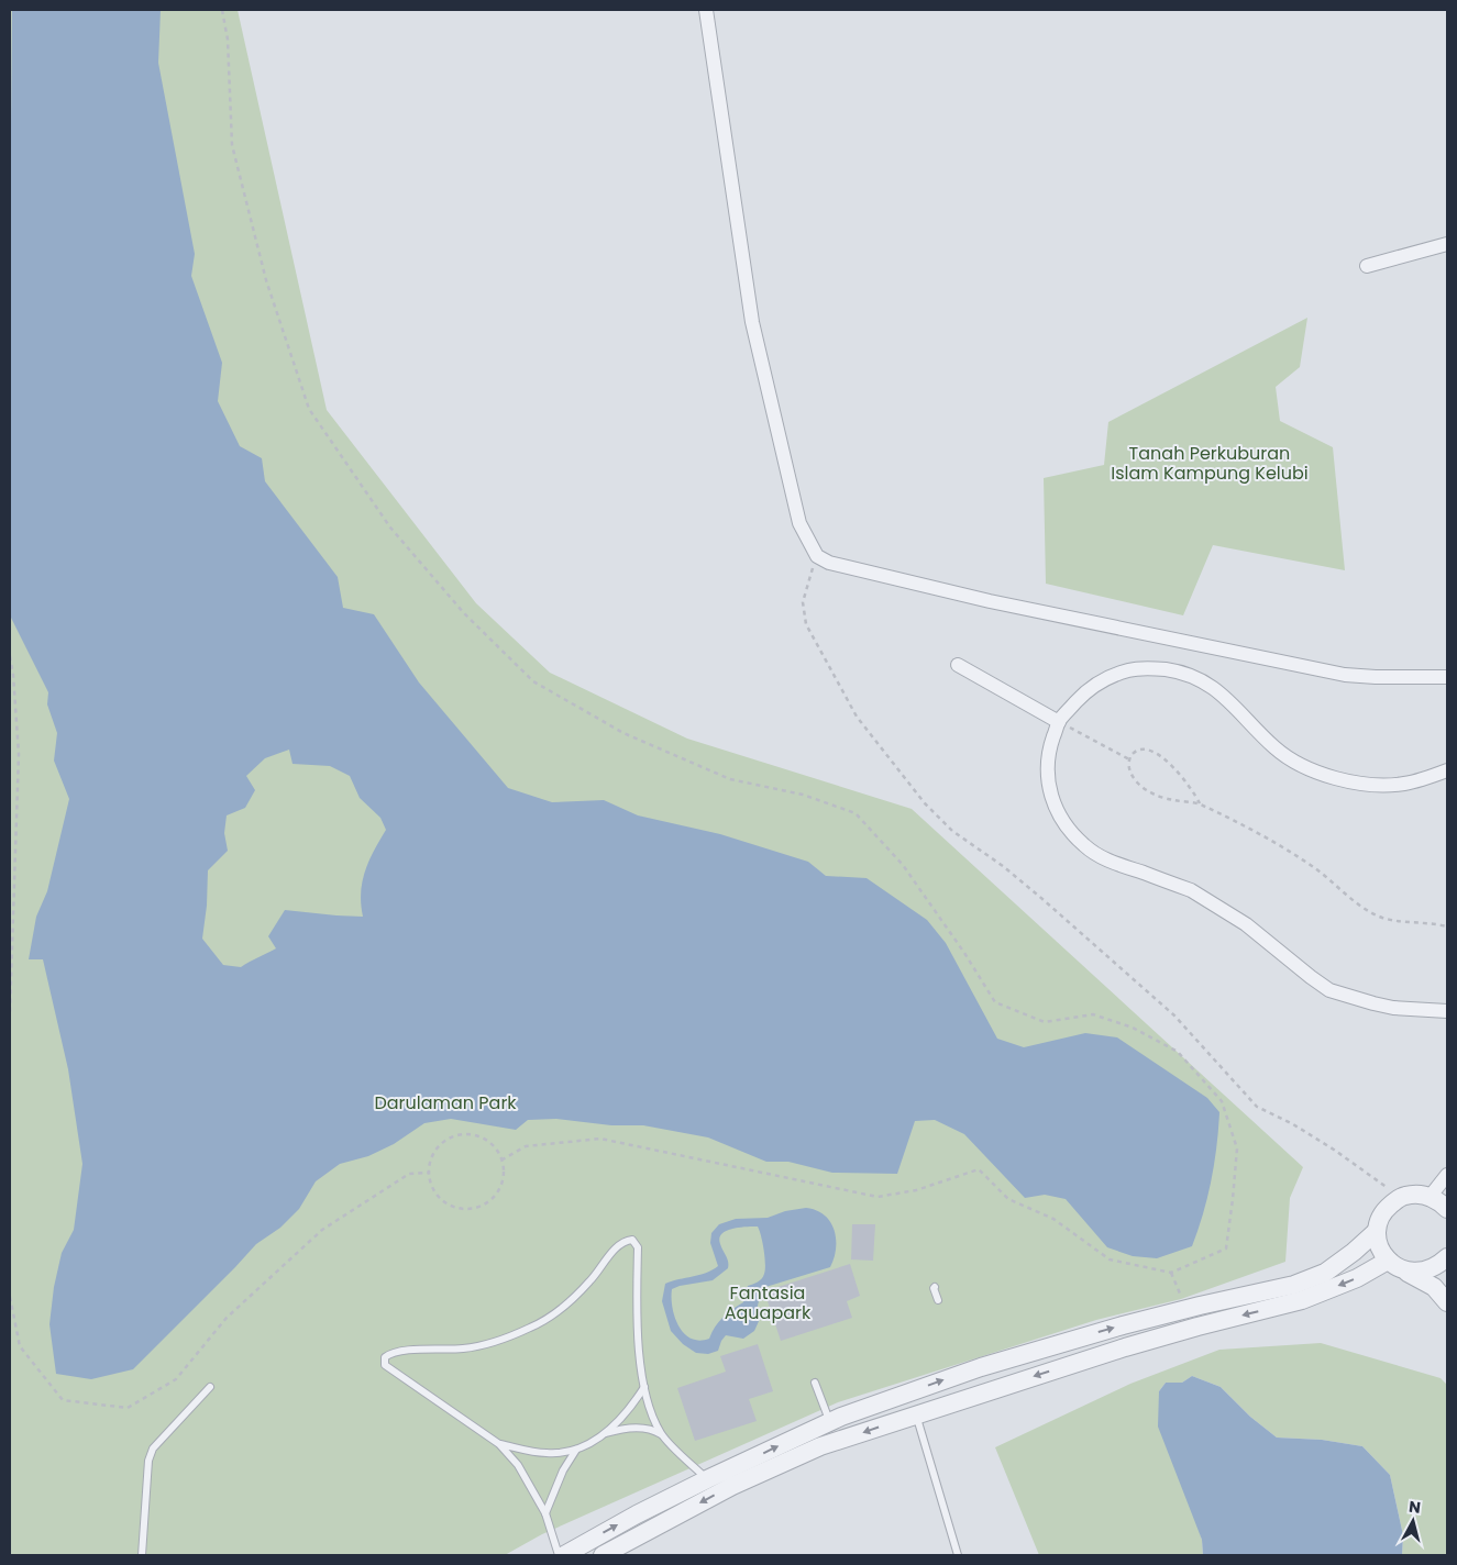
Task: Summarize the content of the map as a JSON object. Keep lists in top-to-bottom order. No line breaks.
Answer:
{"parks":["Tanah Perkuburan Islam Kampung Kelubi","Darulaman Park","Fantasia Aquapark"],"north":"top"}
